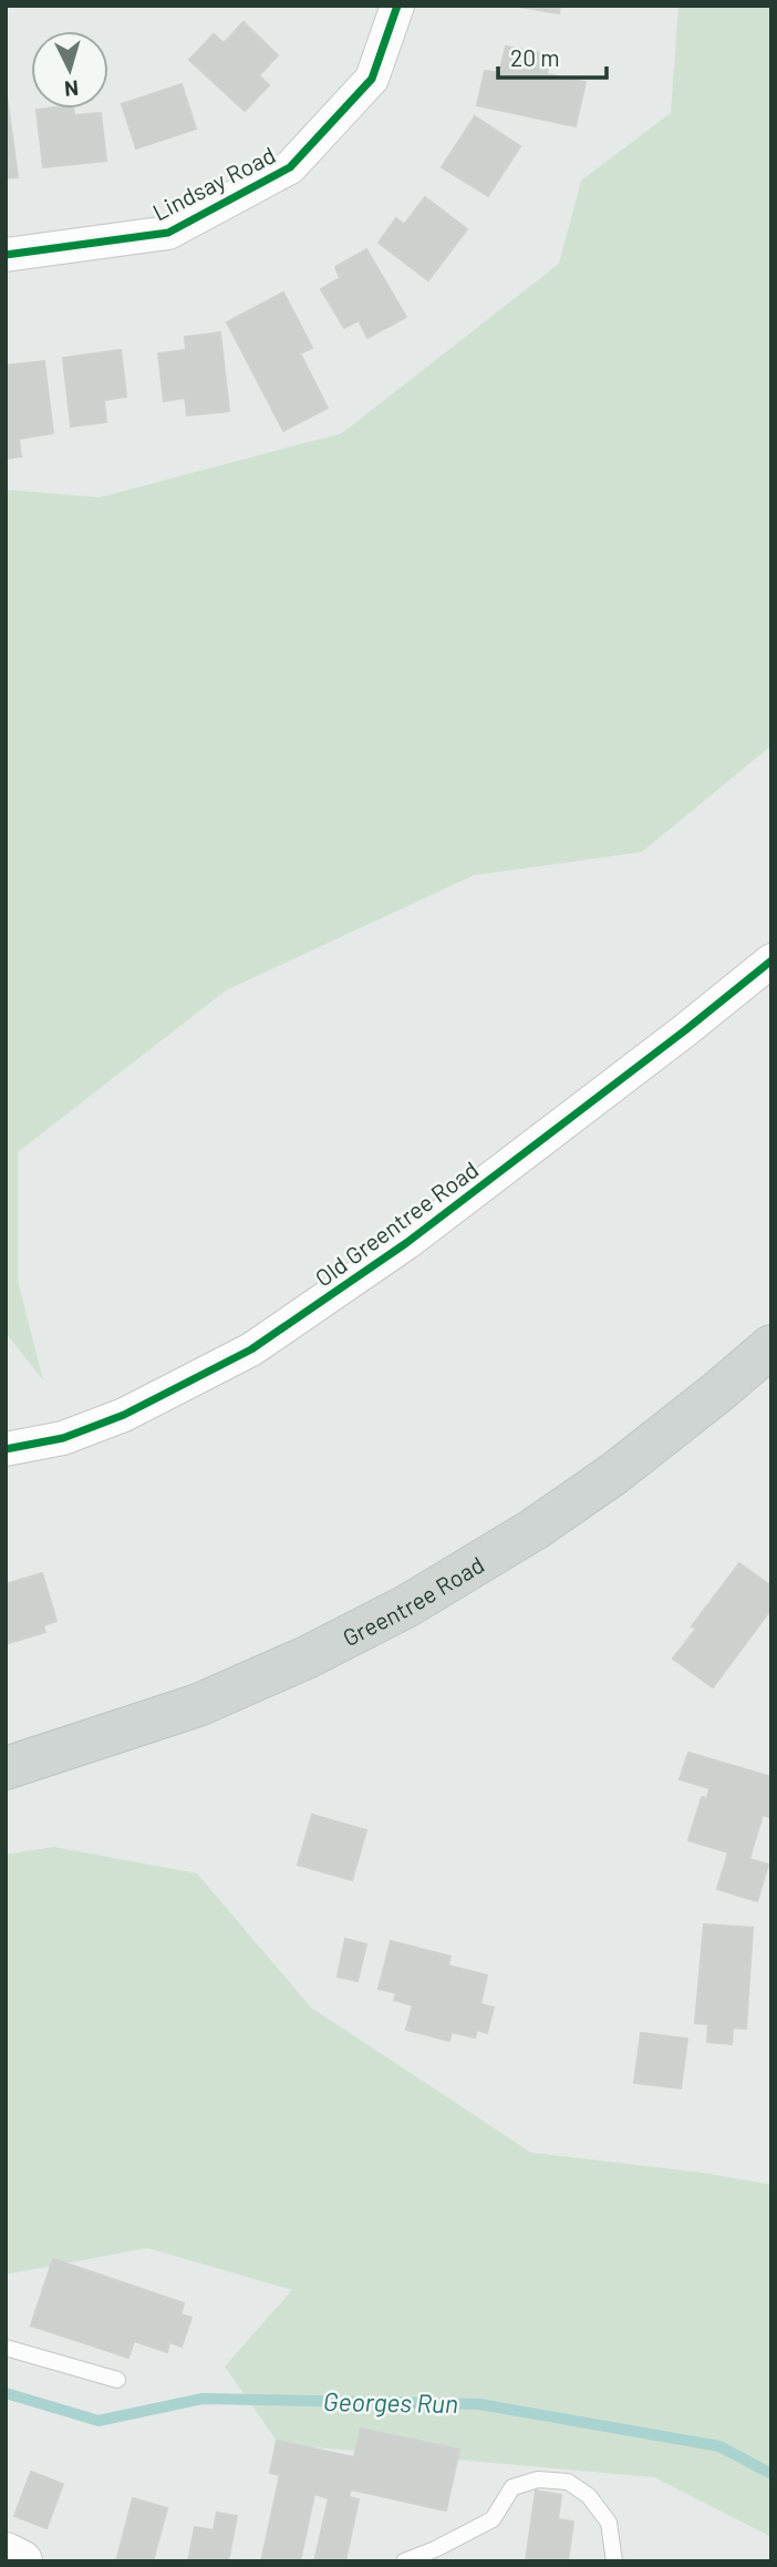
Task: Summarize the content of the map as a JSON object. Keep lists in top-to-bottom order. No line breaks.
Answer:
{"streets":{"main road":["Greentree Road"],"street":["Lindsay Road","Old Greentree Road"]},"water":["Georges Run"],"scale_bar":"20 m","north":"bottom"}
